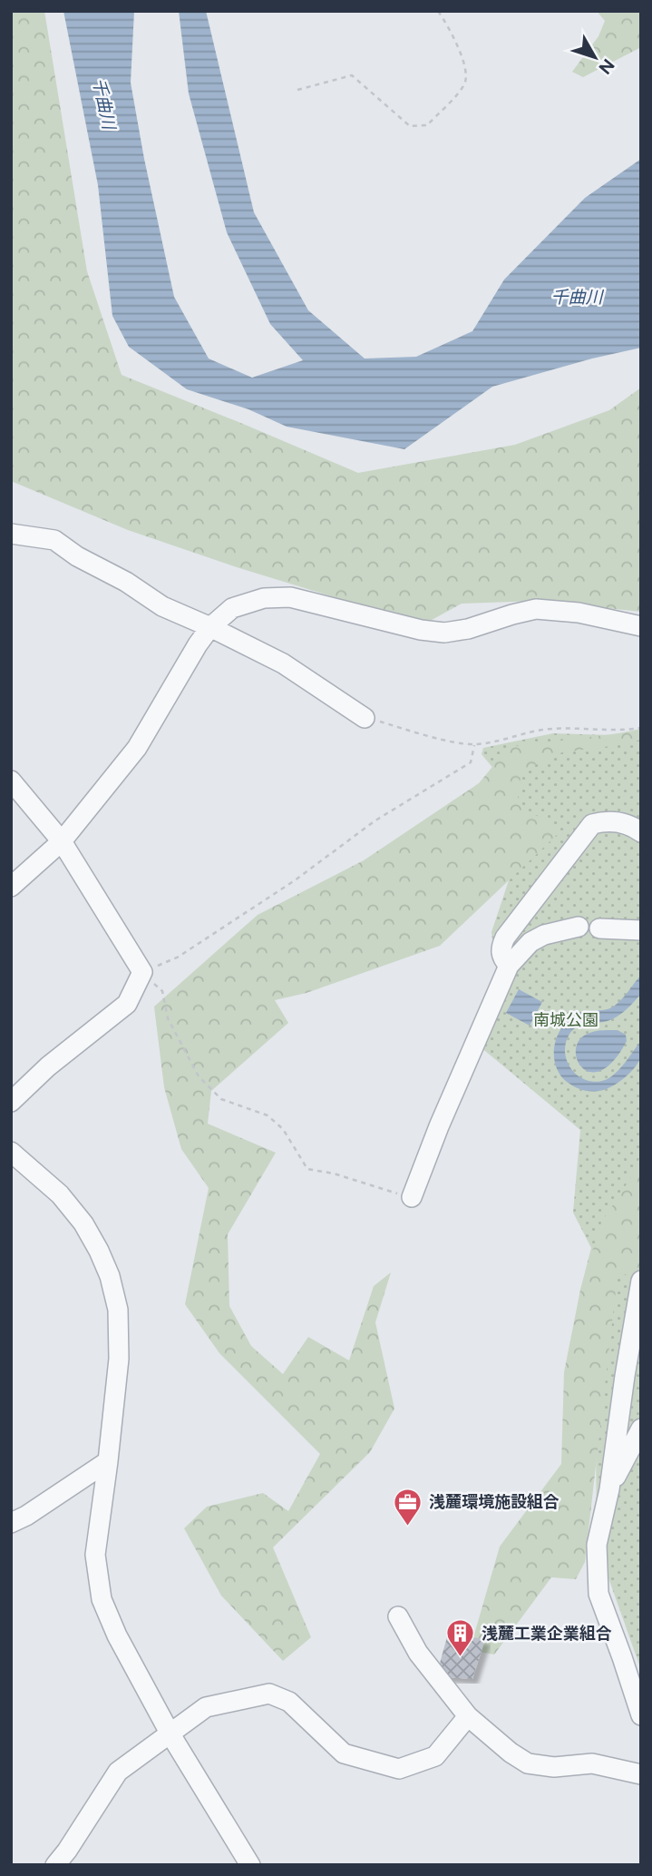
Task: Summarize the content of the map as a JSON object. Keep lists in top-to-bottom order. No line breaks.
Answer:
{"water":["千曲川"],"parks":["南城公園"],"places":{"office":["浅麓環境施設組合"],"building":["浅麓工業企業組合"]},"north":"bottom right"}
